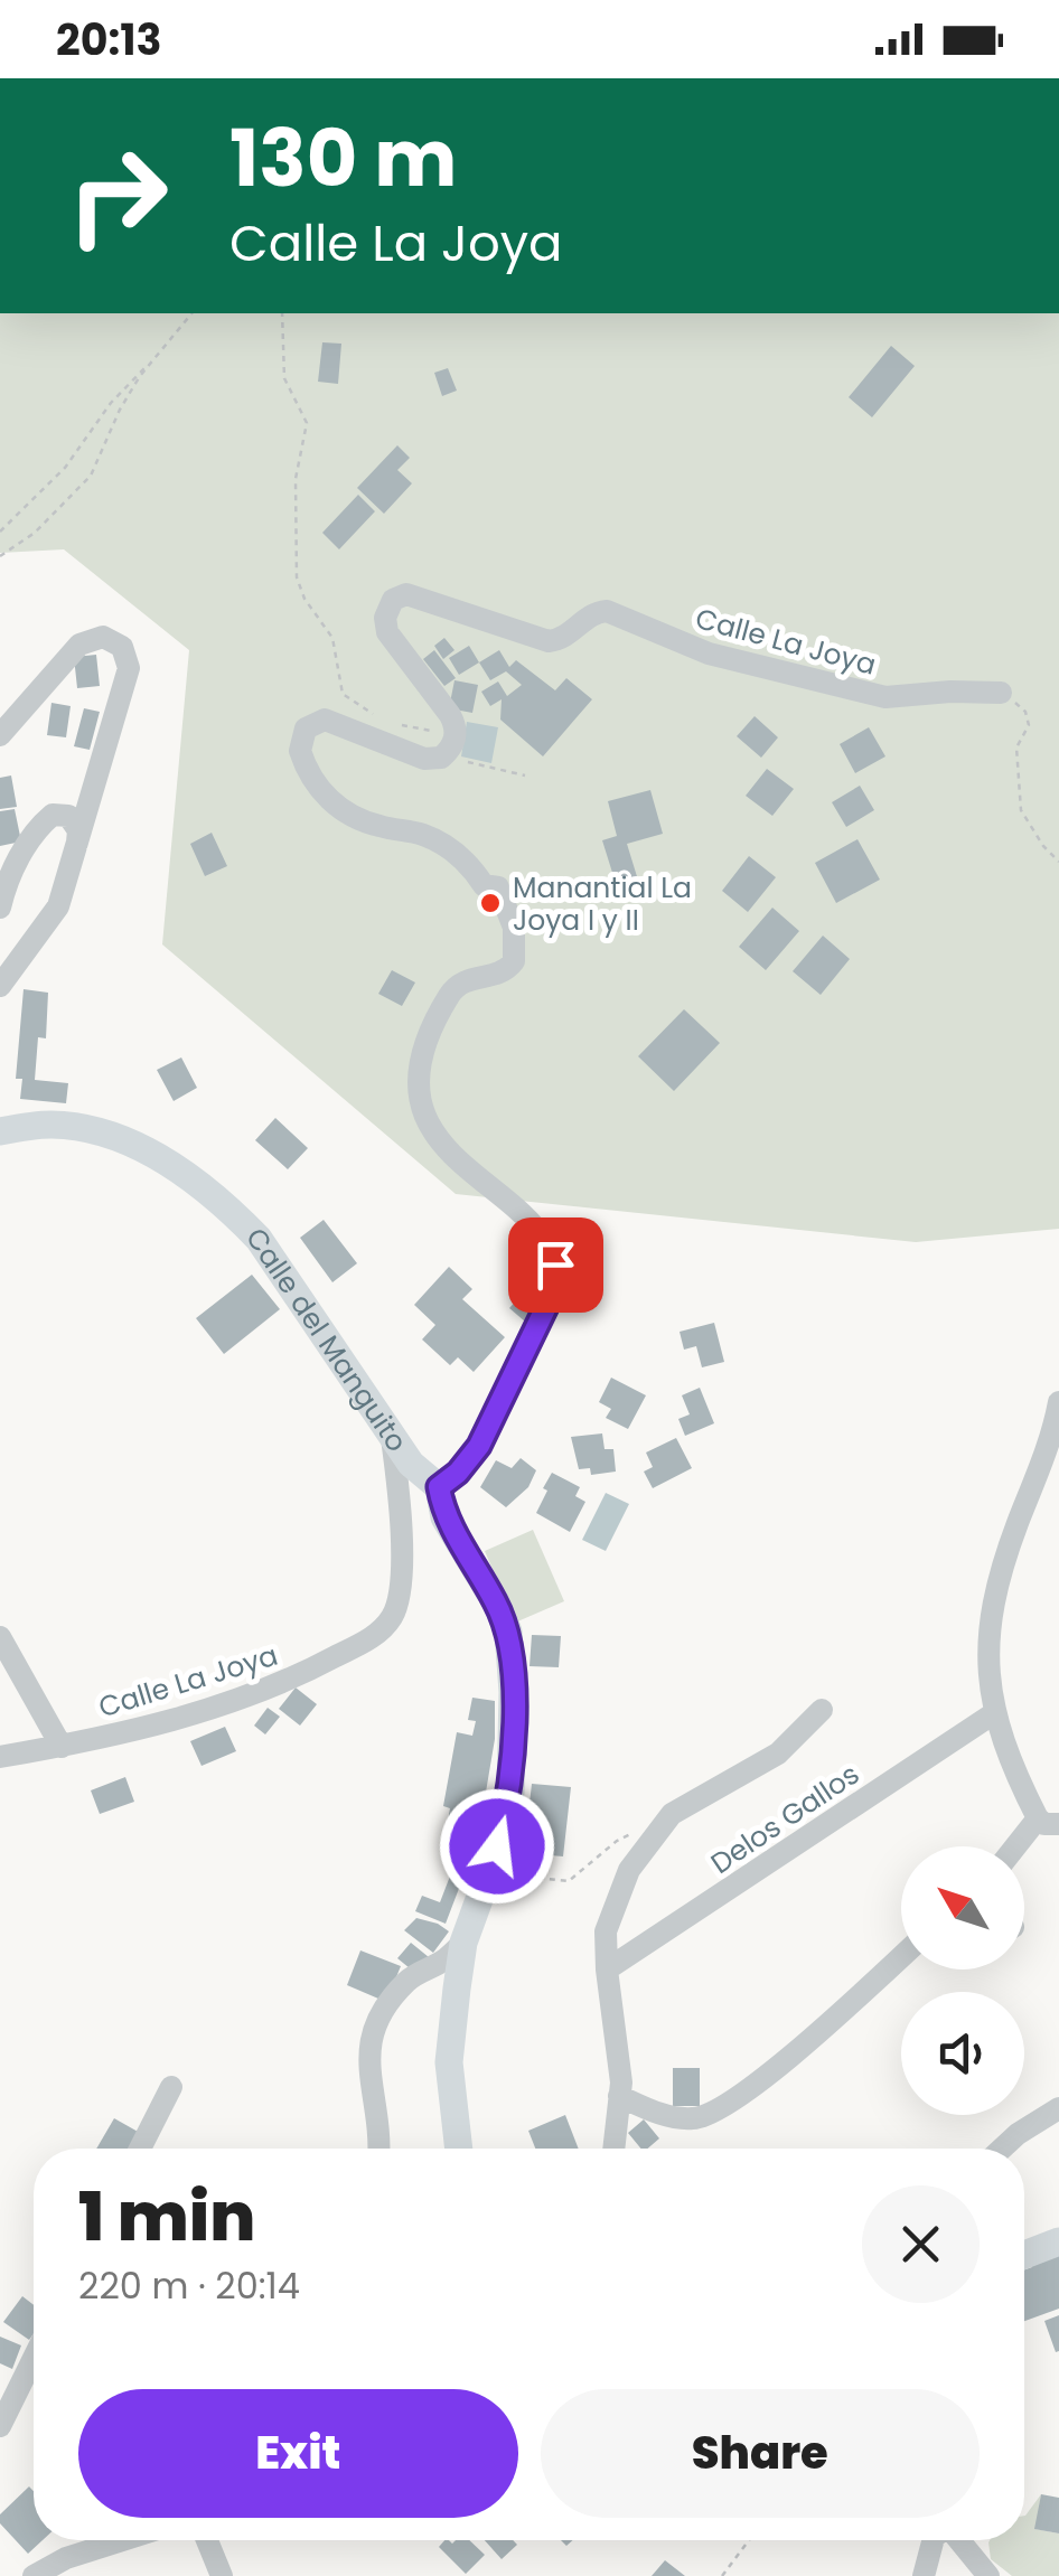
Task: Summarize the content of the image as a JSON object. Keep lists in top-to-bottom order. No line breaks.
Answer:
{"streets":{"main road":["Calle del Manguito"],"street":["Calle La Joya","Delos Gallos"]},"crossings":[["Calle La Joya","Calle del Manguito"]],"places":["Manantial La Joya I y II"],"north":"top left","page":{"status":"20:13","turn":["130 m","Calle La Joya"],"heading":["1 min","220 m · 20:14"],"buttons":["Exit","Share"]}}
